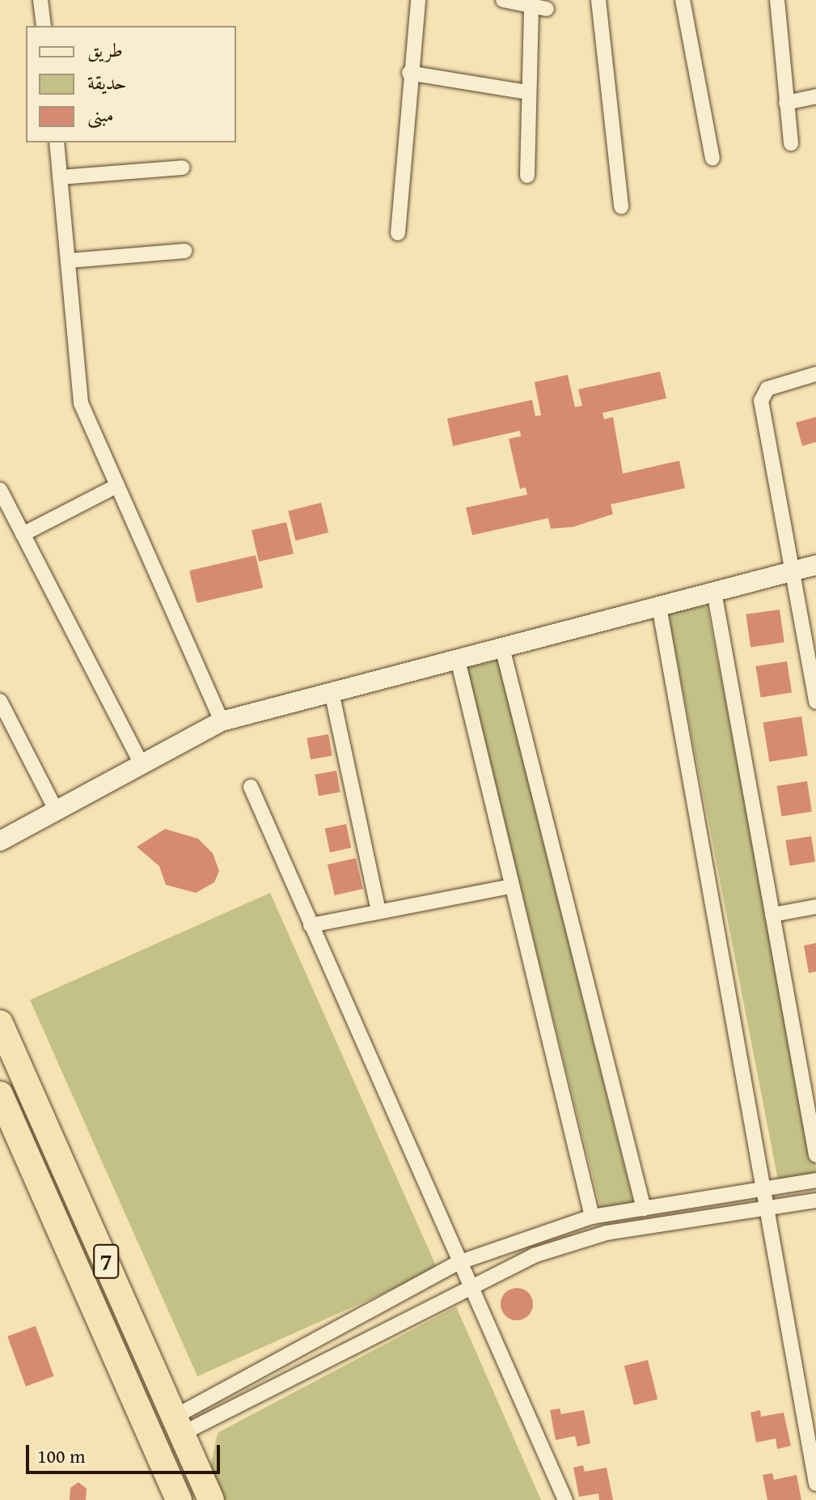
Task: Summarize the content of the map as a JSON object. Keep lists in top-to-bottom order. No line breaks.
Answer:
{"streets":{"highway":["7"]},"legend":["طريق","حديقة","مبنى"],"scale_bar":"100 m"}
